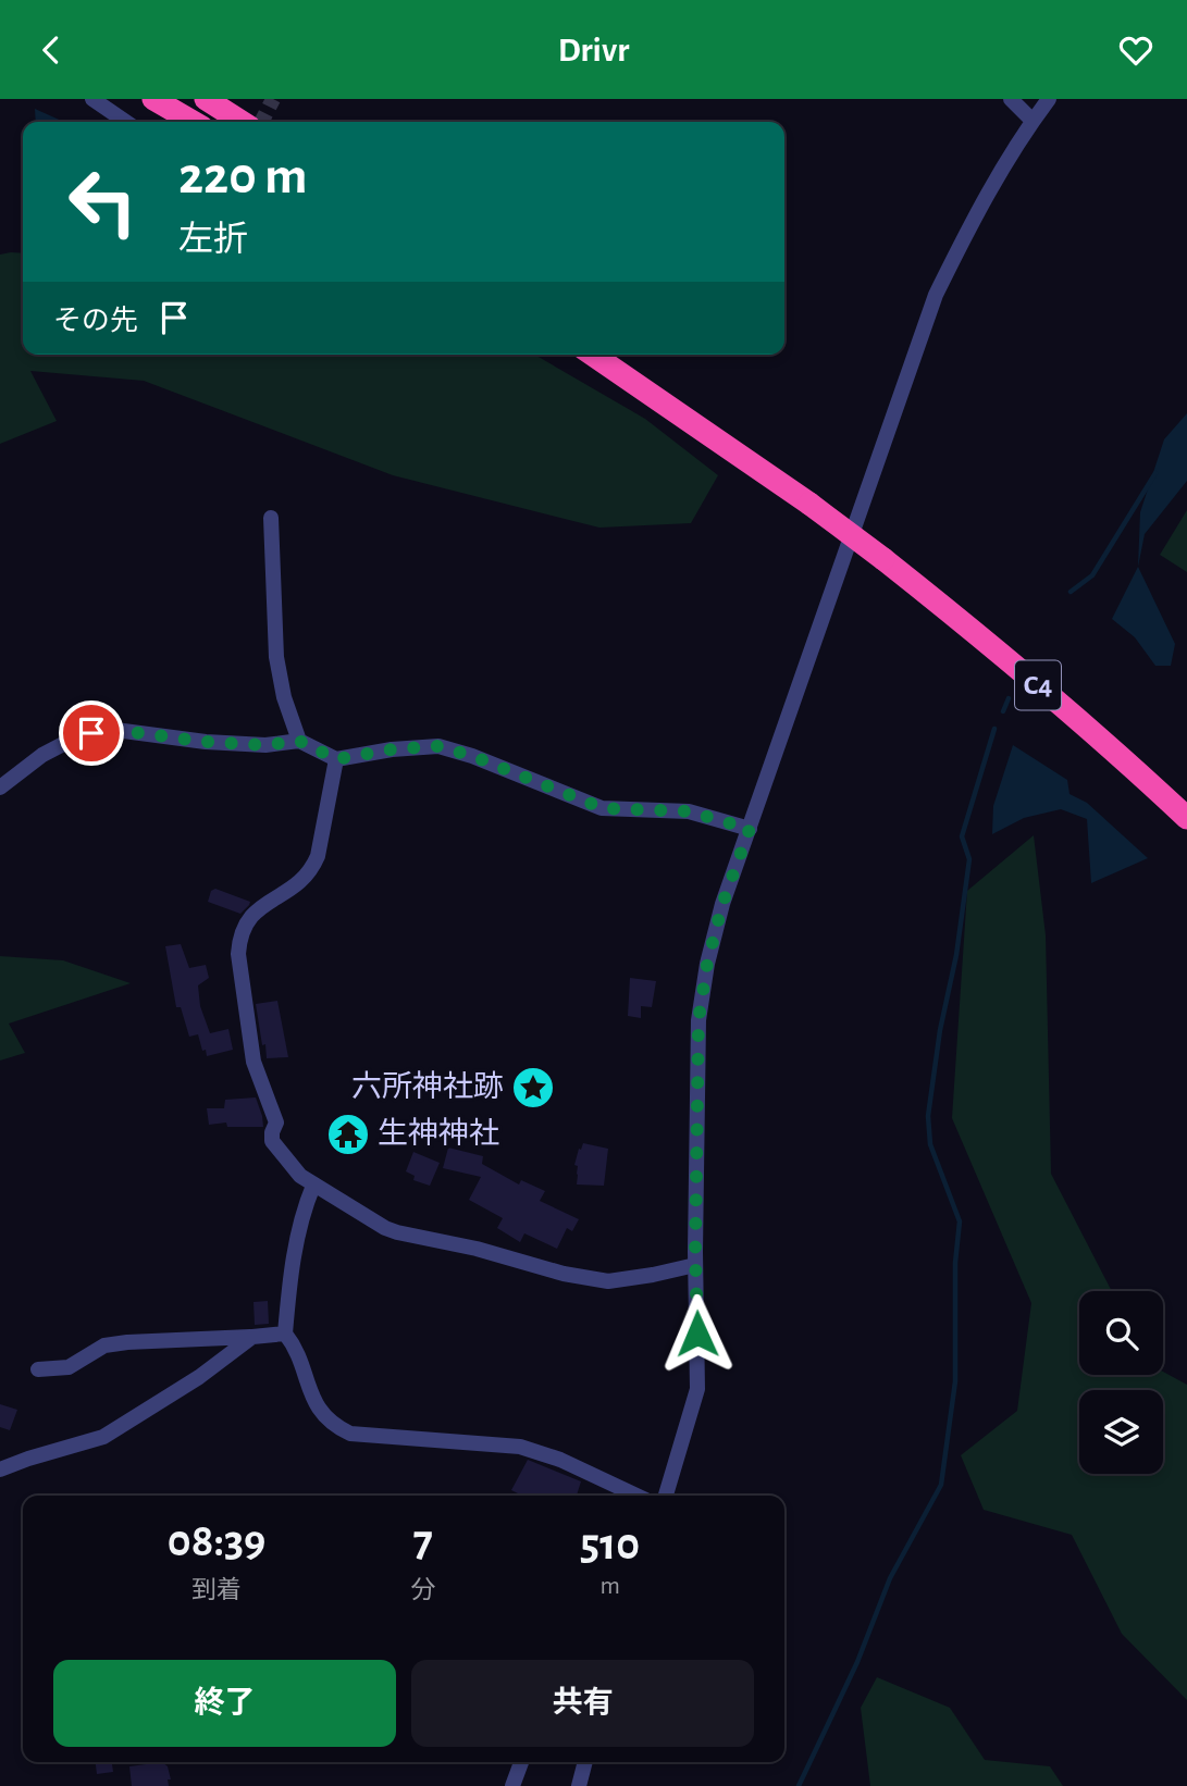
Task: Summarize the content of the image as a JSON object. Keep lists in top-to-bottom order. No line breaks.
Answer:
{"streets":{"highway":["C4"]},"places":{"place":["六所神社跡"],"temple":["生神神社"]},"page":{"header":"Drivr","turn":["220 m","左折"],"then":"その先","eta":["08:39","到着","7","分","510","m"],"buttons":["終了","共有"]}}
